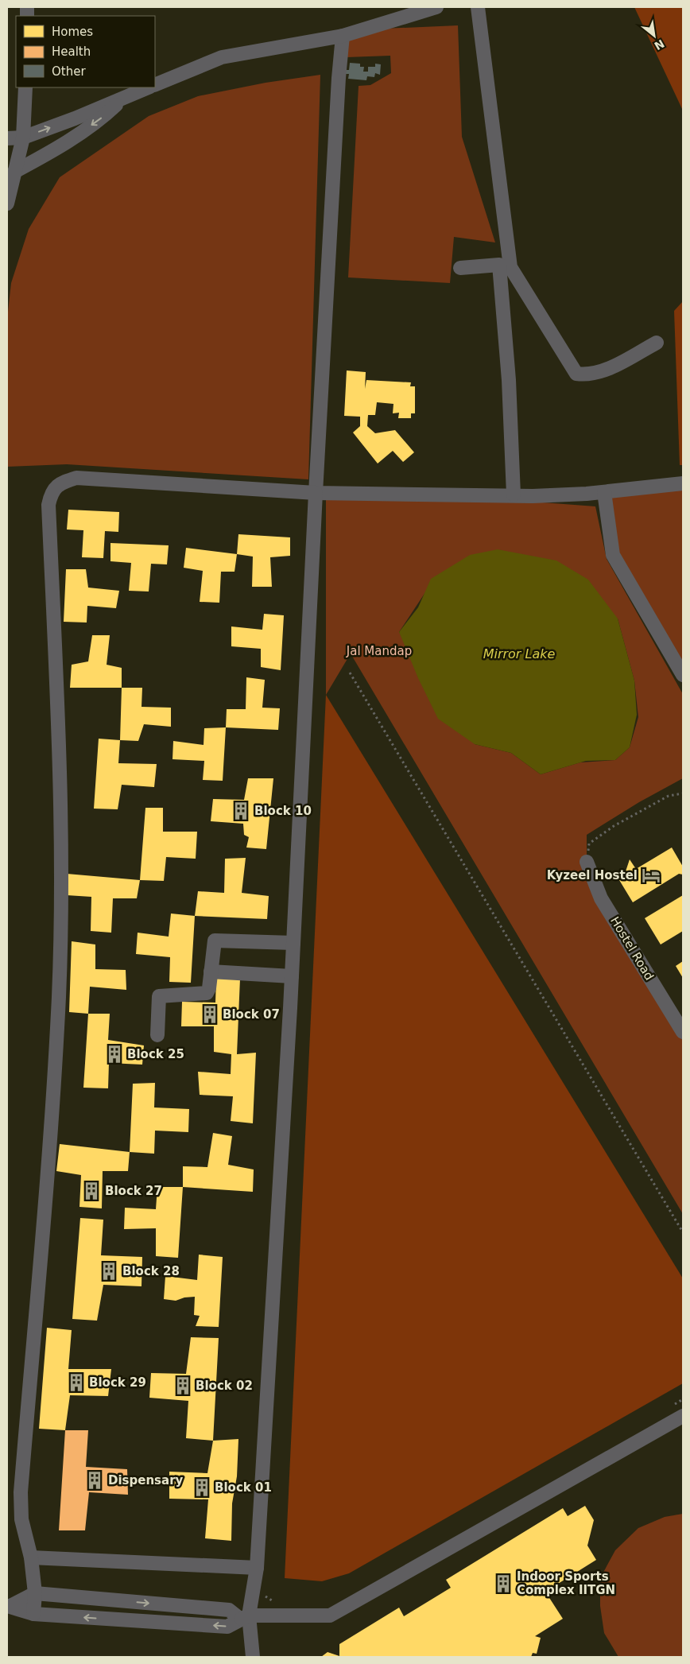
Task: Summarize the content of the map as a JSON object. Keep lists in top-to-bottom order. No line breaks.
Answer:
{"streets":{"street":["Hostel Road"]},"water":["Mirror Lake"],"parks":["Jal Mandap"],"places":{"building":["Block 10","Block 07","Block 25","Block 27","Block 28","Block 29","Block 02","Dispensary","Block 01","Indoor Sports Complex IITGN"],"hotel":["Kyzeel Hostel"]},"legend":["Homes","Health","Other"],"north":"bottom right"}
